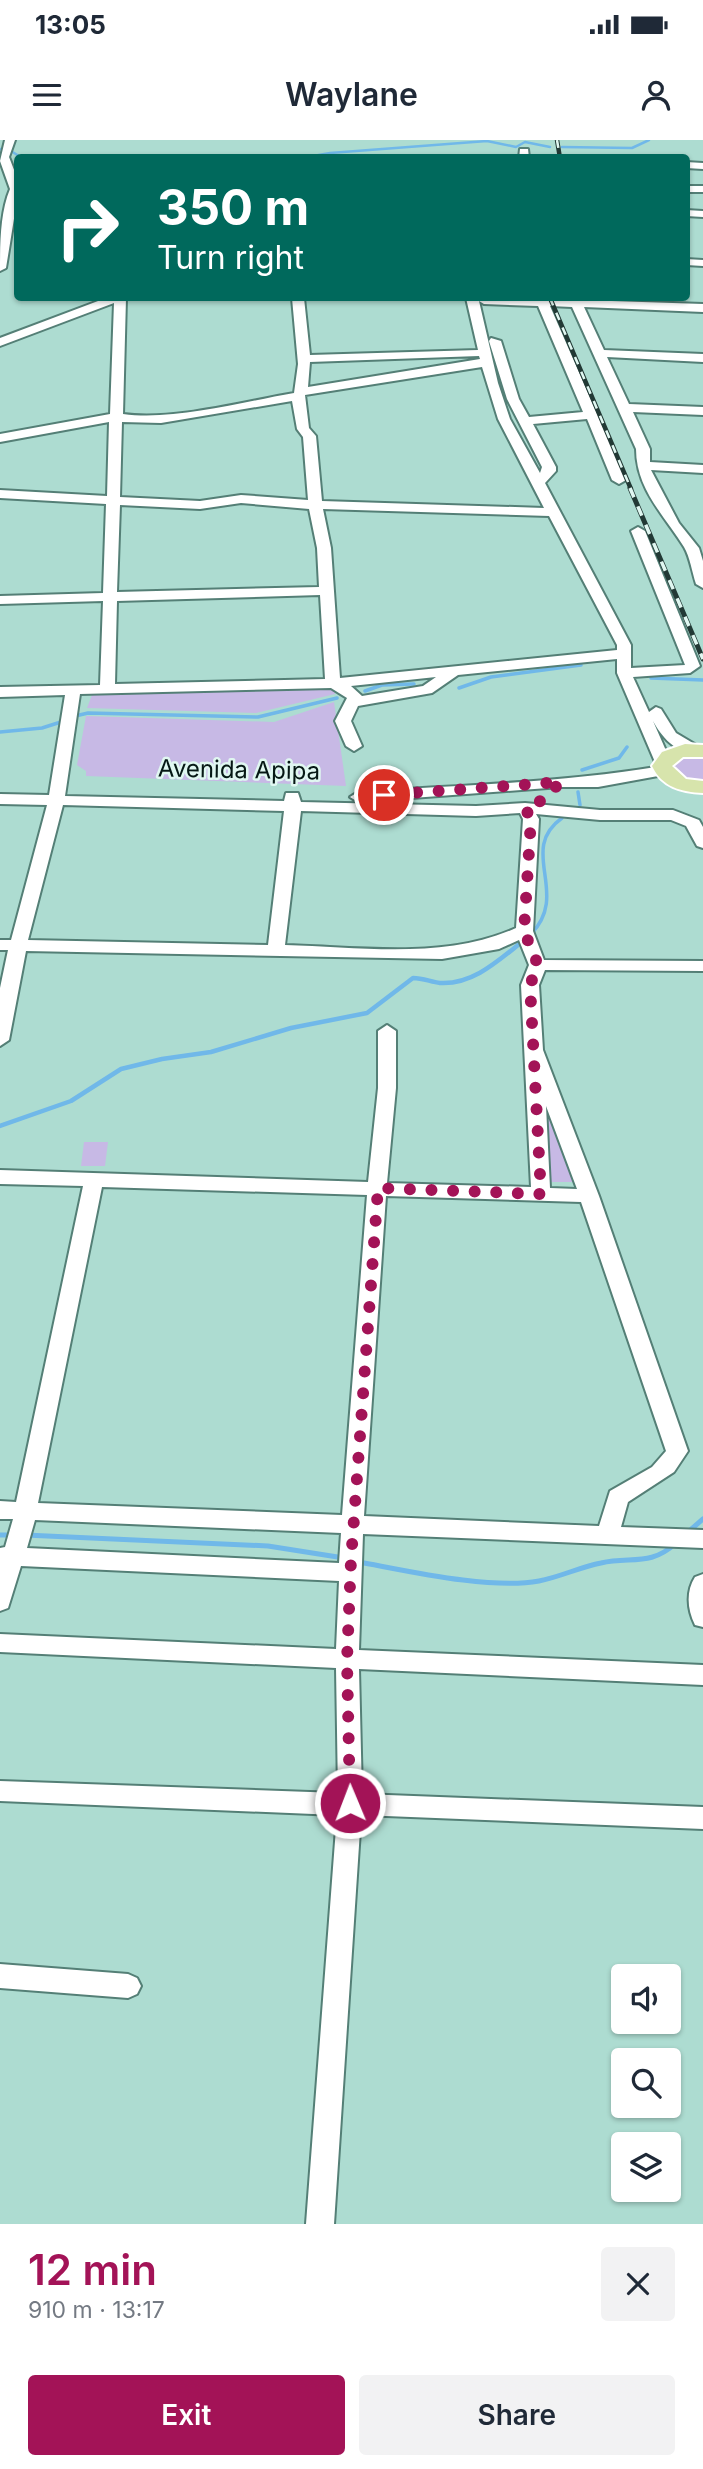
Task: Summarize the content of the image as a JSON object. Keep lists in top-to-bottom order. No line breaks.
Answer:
{"streets":{"street":["Avenida Apipa"]},"page":{"status":"13:05","header":"Waylane","turn":["350 m","Turn right"],"heading":["12 min","910 m · 13:17"],"buttons":["Exit","Share"]}}
